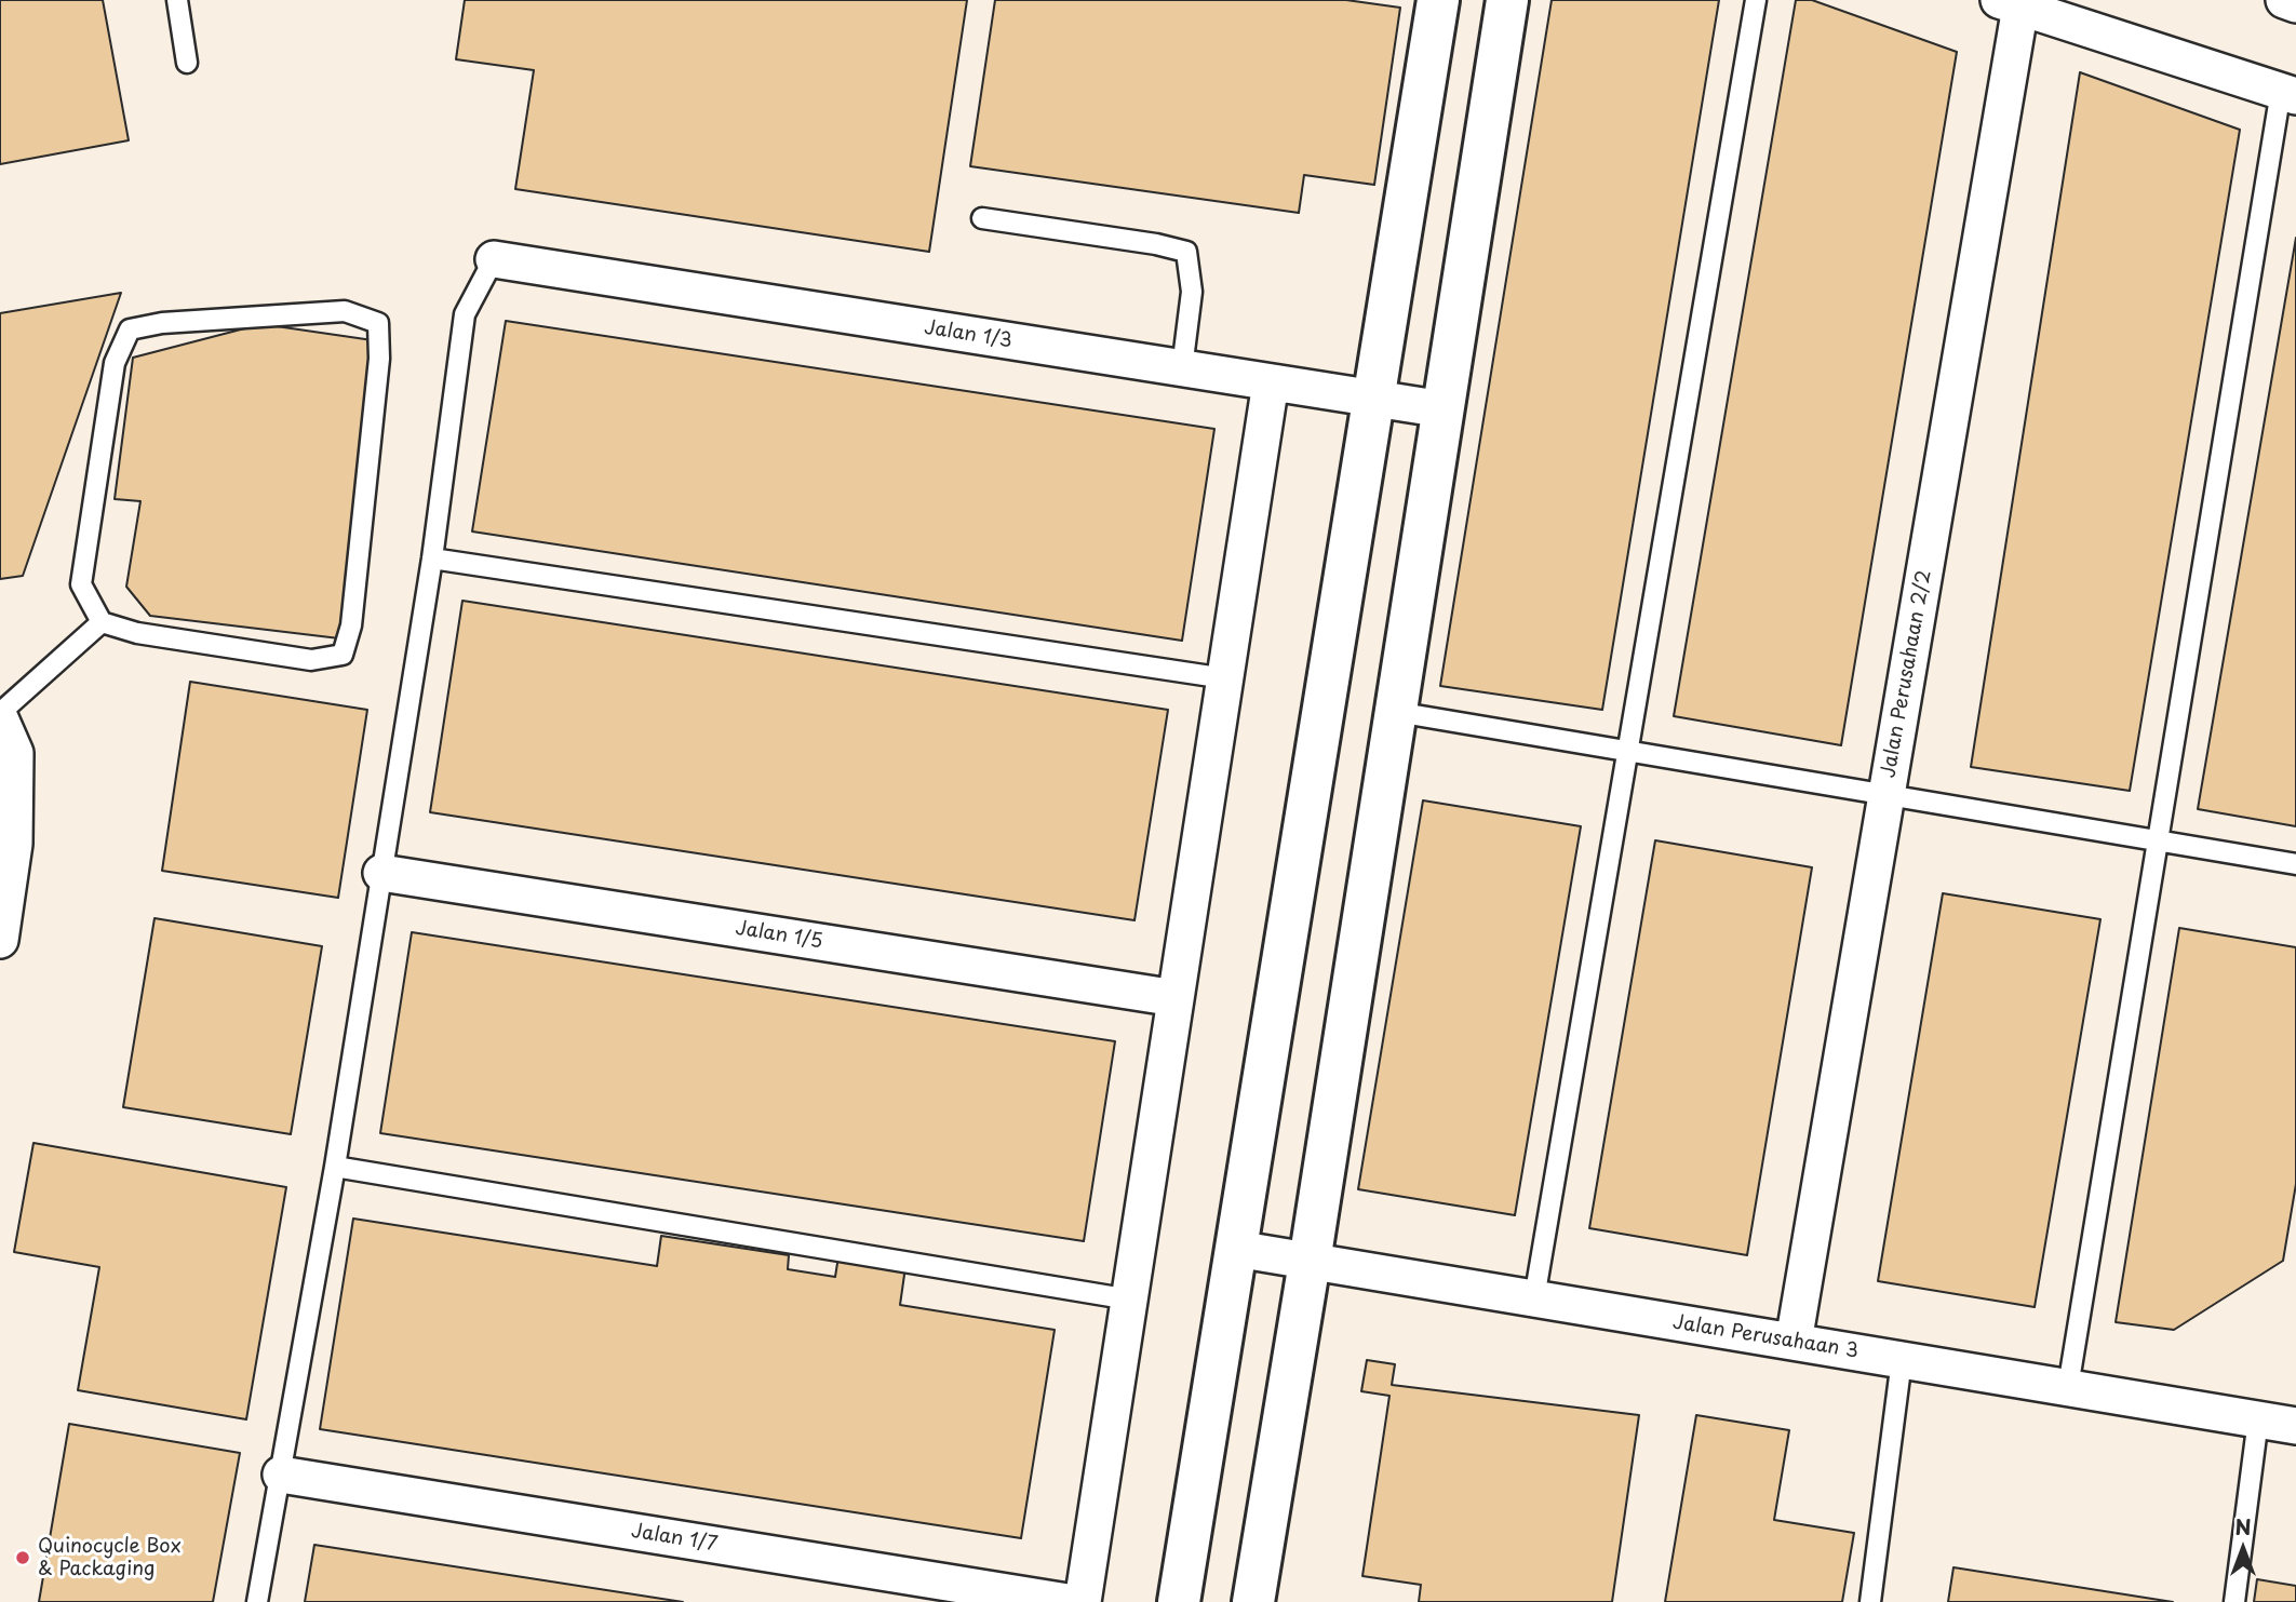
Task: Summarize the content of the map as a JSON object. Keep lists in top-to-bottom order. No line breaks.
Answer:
{"streets":{"street":["Jalan 1/3","Jalan Perusahaan 2/2","Jalan 1/5","Jalan Perusahaan 3","Jalan 1/7"]},"crossings":[["Jalan Perusahaan 2/2","Jalan Perusahaan 3"]],"places":["Quinocycle Box & Packaging"],"north":"top"}
